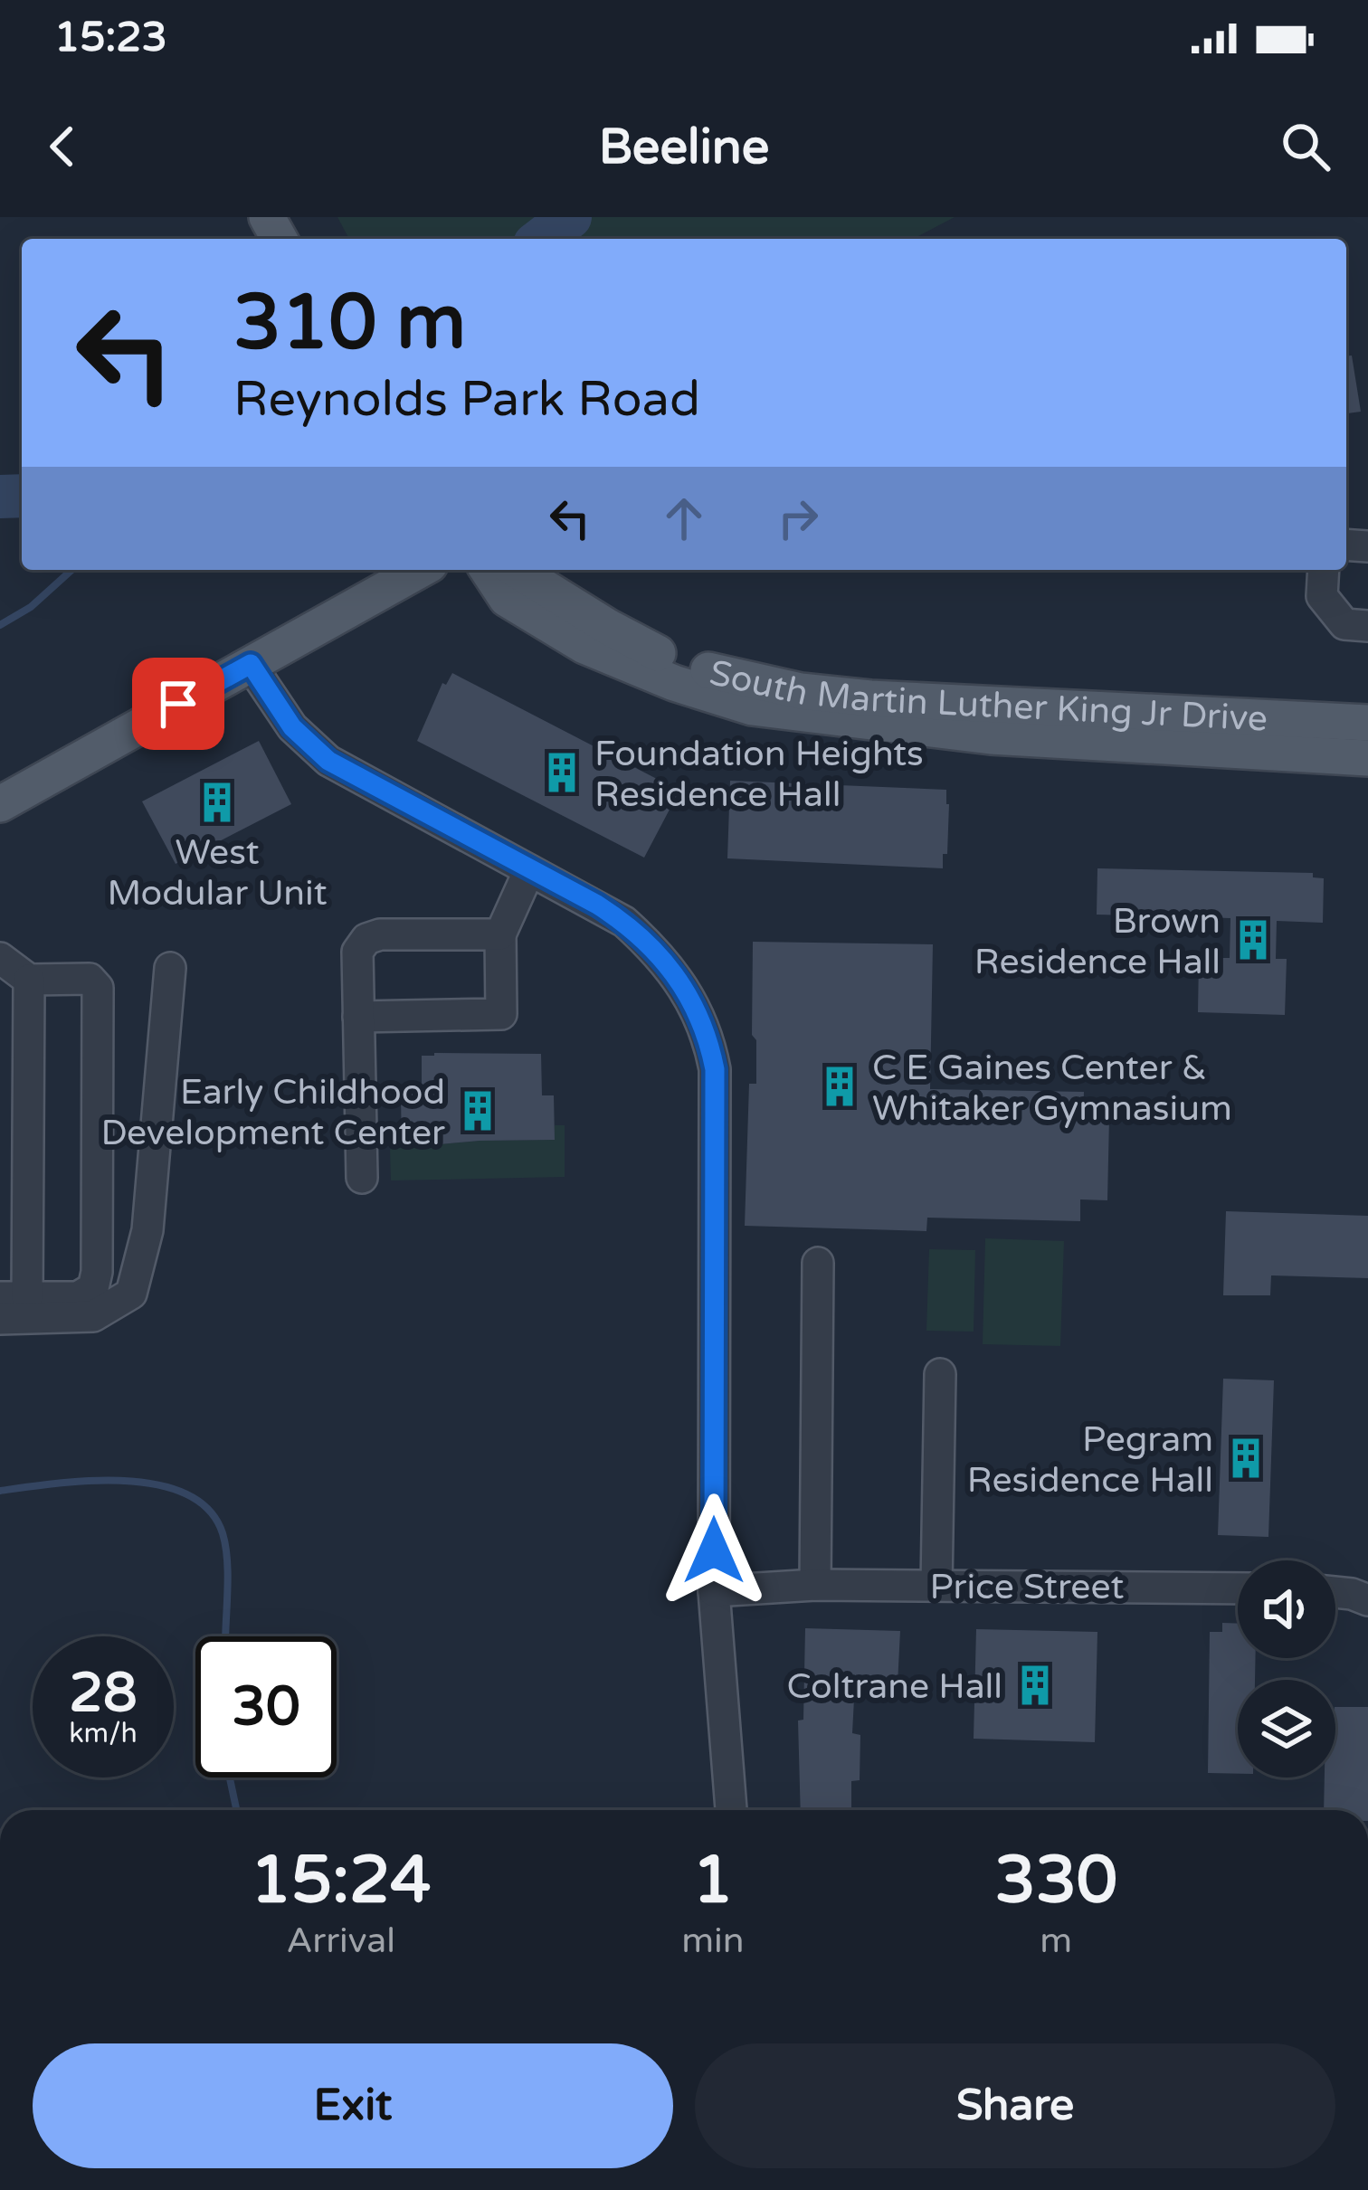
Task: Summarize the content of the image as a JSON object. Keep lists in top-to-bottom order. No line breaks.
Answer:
{"streets":{"main road":["South Martin Luther King Jr Drive"],"street":["Price Street"]},"places":{"building":["Foundation Heights Residence Hall","West Modular Unit","Brown Residence Hall","C E Gaines Center & Whitaker Gymnasium","Early Childhood Development Center","Pegram Residence Hall","Coltrane Hall"]},"page":{"status":"15:23","header":"Beeline","turn":["310 m","Reynolds Park Road"],"speed":"28 km/h","limit":"30","eta":["15:24","Arrival","1","min","330","m"],"buttons":["Exit","Share"]}}
